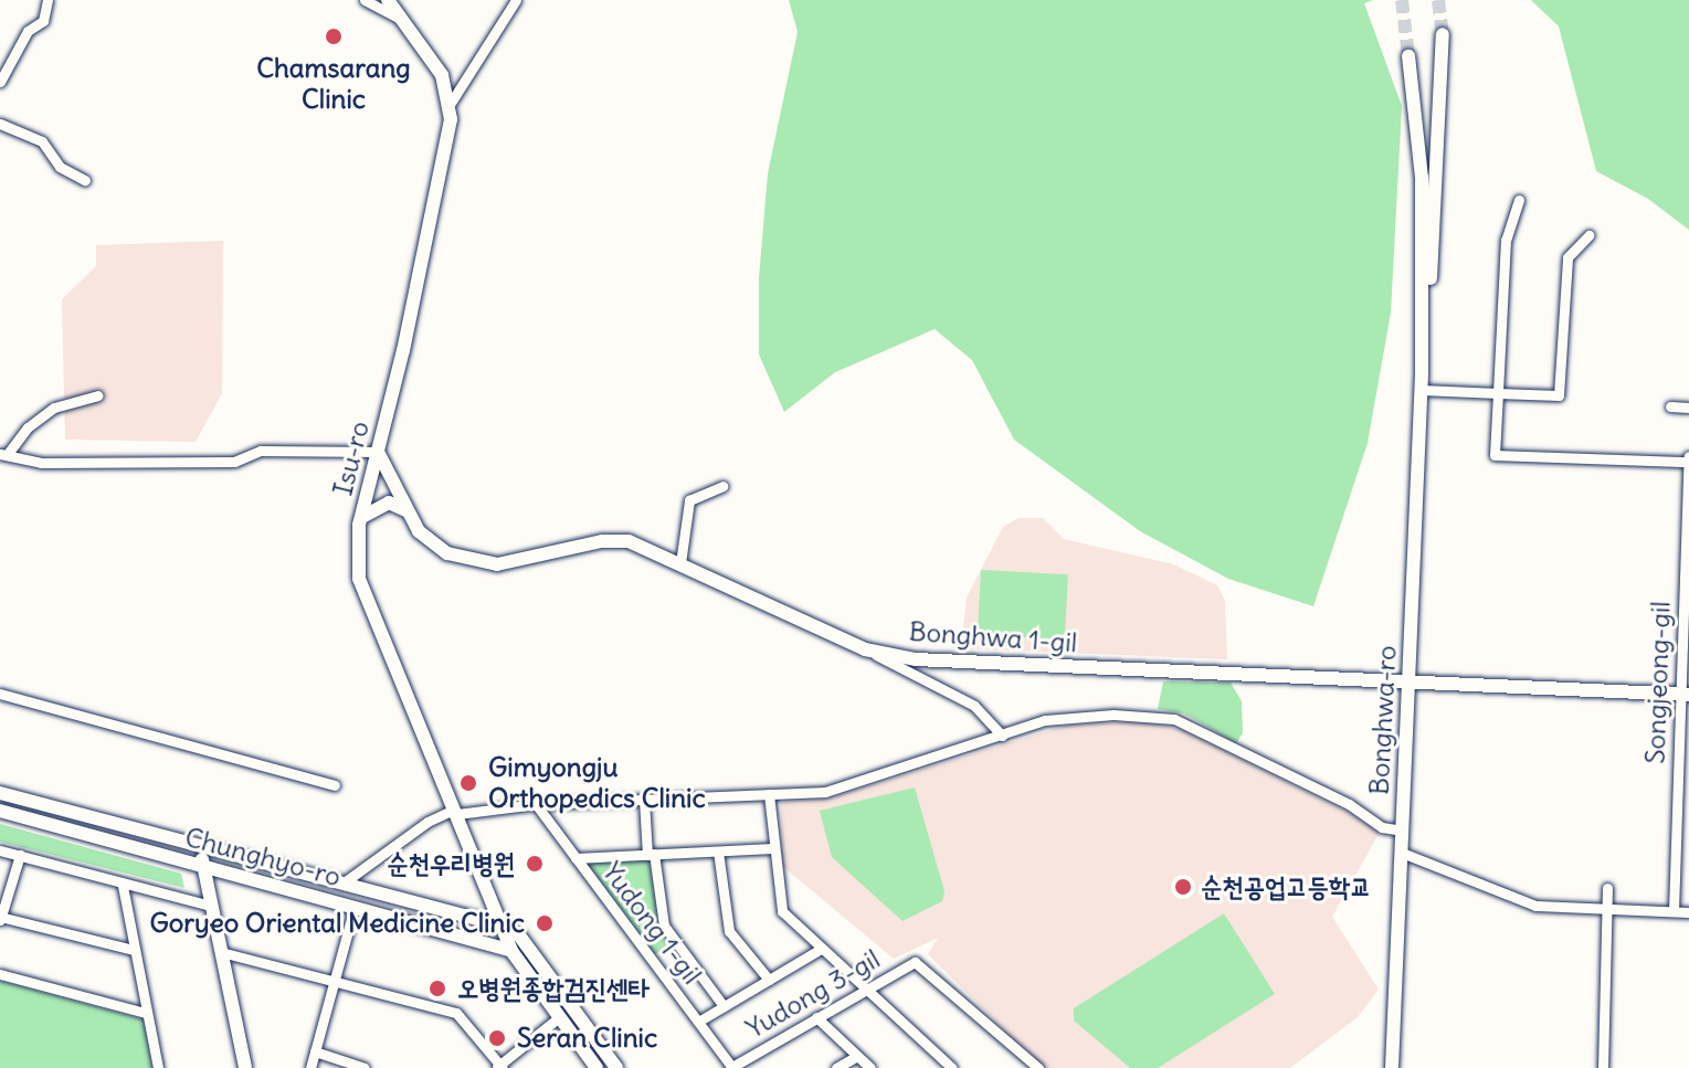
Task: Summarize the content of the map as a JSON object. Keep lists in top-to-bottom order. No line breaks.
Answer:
{"streets":{"main road":["Isu-ro","Bonghwa 1-gil","Bonghwa-ro","Chunghyo-ro"],"street":["Songjeong-gil","Yudong 1-gil","Yudong 3-gil"]},"crossings":[["Isu-ro","Bonghwa 1-gil"],["Isu-ro","Chunghyo-ro"],["Bonghwa 1-gil","Songjeong-gil"],["Bonghwa 1-gil","Bonghwa-ro"],["Yudong 1-gil","Yudong 3-gil"]],"places":["Chamsarang Clinic","Gimyongju Orthopedics Clinic","순천우리병원","순천공업고등학교","Goryeo Oriental Medicine Clinic","오병원종합검진센타","Seran Clinic"]}
